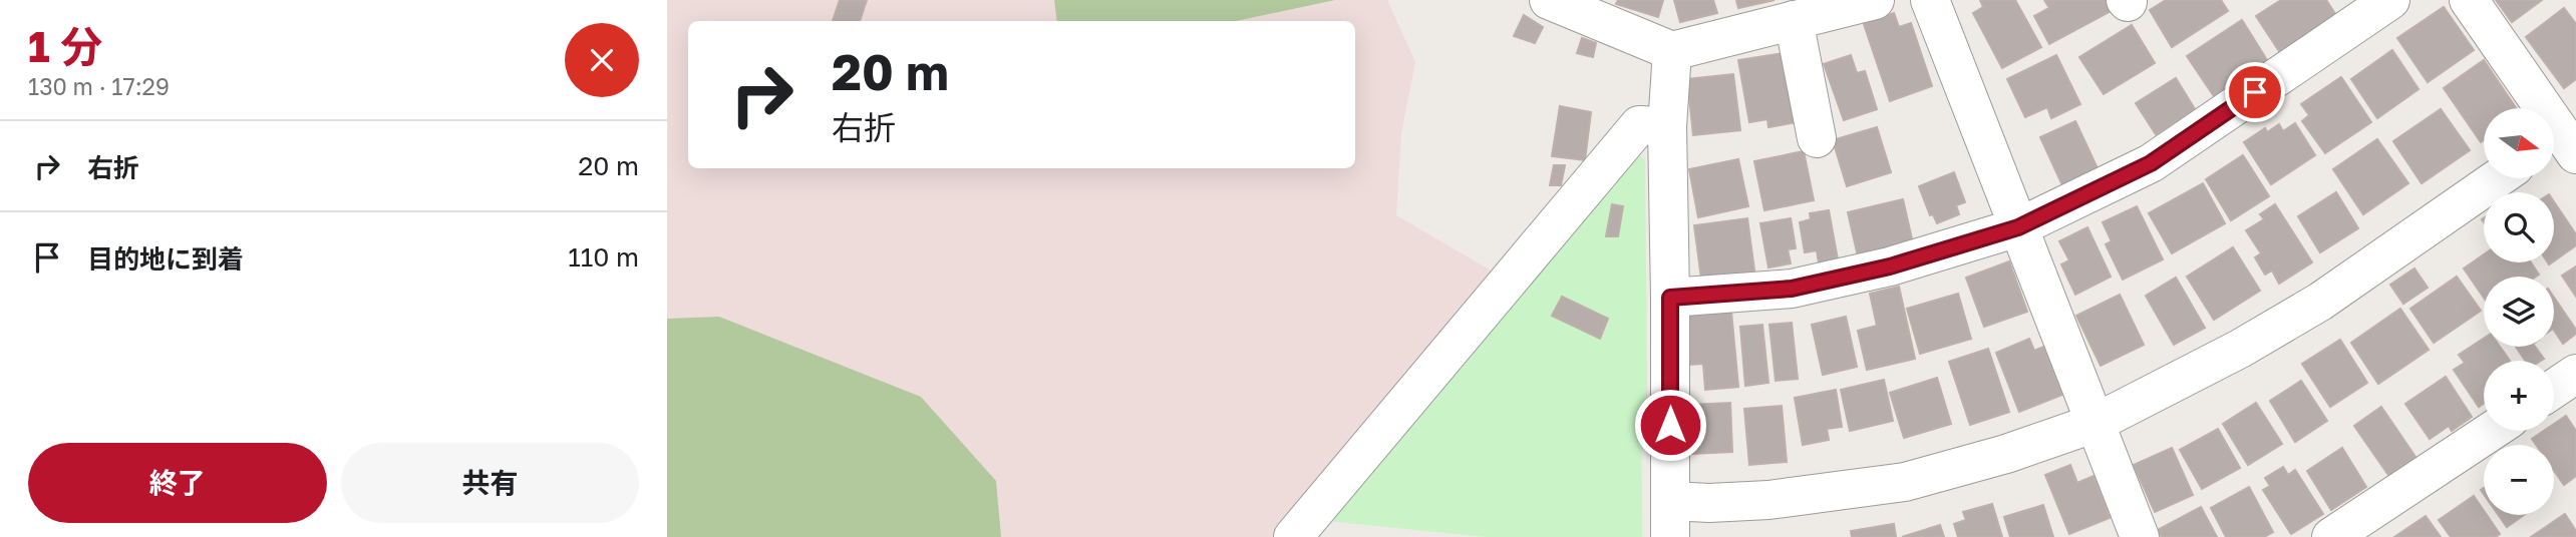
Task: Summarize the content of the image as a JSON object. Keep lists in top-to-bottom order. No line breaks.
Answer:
{"north":"right","page":{"heading":["1 分","130 m · 17:29"],"turn":["20 m","右折"],"map_buttons":["+","−"],"list":[{"name":"右折","value":"20 m"},{"name":"目的地に到着","value":"110 m"}],"buttons":["終了","共有"]}}
